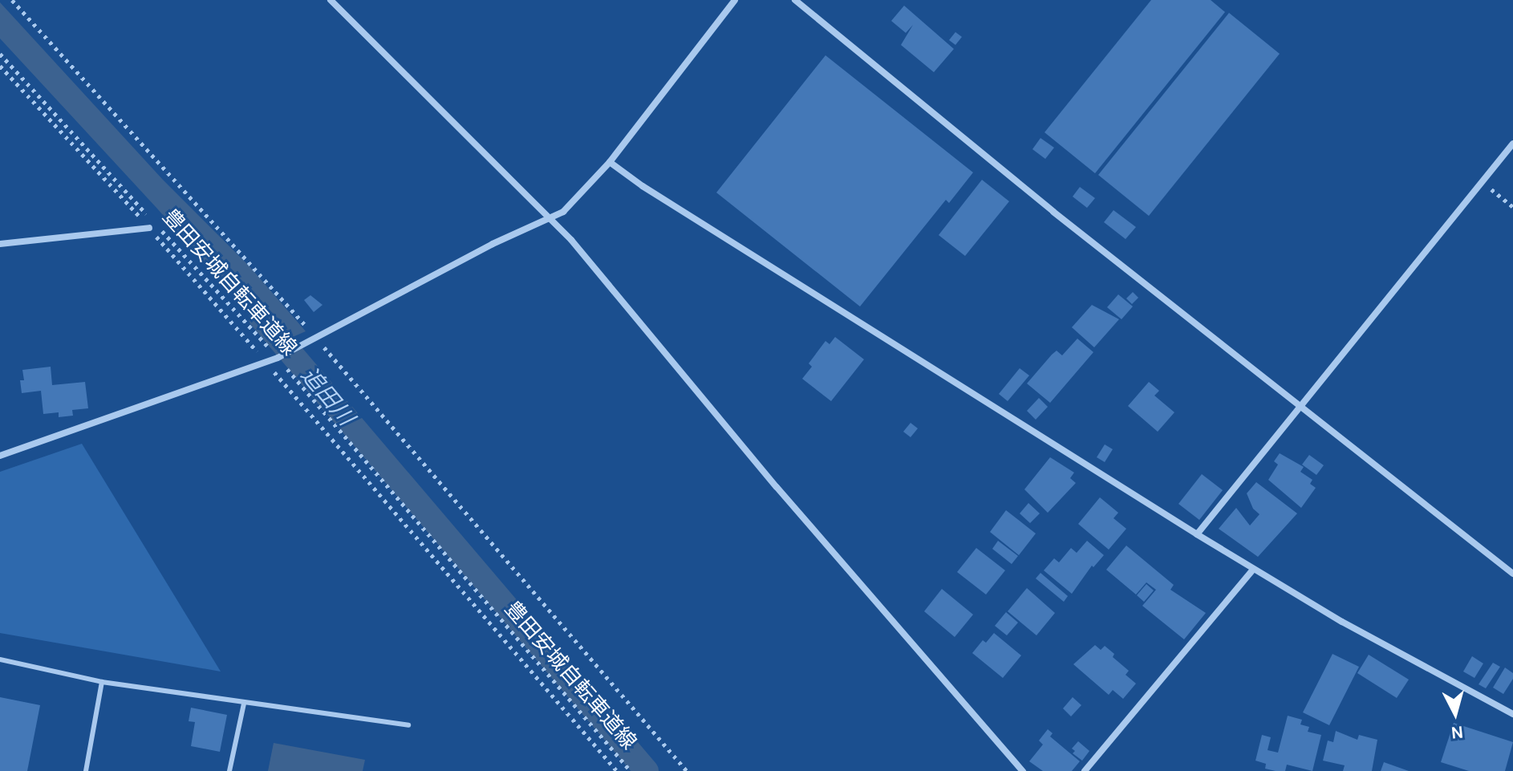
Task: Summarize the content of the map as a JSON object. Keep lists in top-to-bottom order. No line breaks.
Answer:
{"streets":{"path":["豊田安城自転車道線"]},"water":["追田川"],"north":"bottom"}
